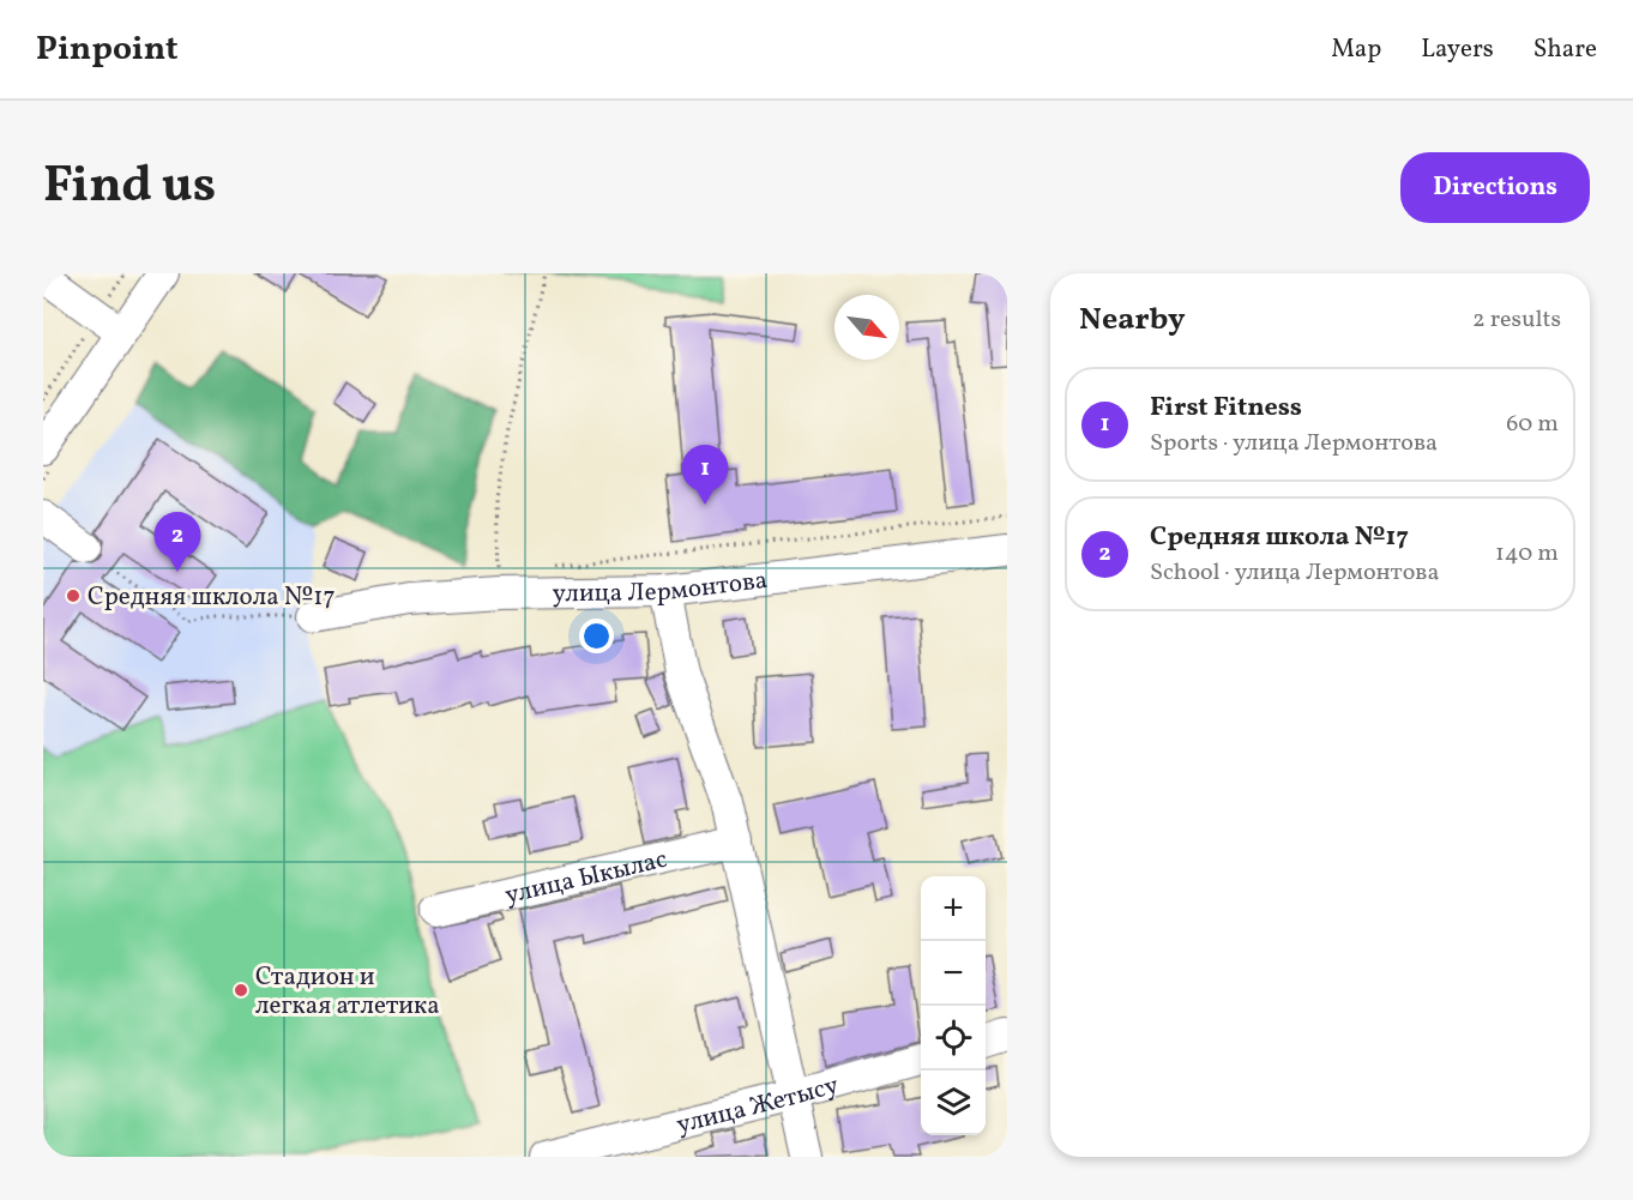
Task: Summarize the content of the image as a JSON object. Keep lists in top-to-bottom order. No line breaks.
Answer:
{"streets":{"street":["улица Лермонтова","улица Ыкылас","улица Жетысу"]},"places":["Средняя шклола №17","Стадион и легкая атлетика"],"north":"bottom right","page":{"header":"Pinpoint","nav":["Map","Layers","Share"],"title":"Find us","buttons":"Directions","heading":["Nearby","2 results"],"list":[{"mark":"1","name":"First Fitness","note":"Sports · улица Лермонтова","value":"60 m"},{"mark":"2","name":"Средняя школа №17","note":"School · улица Лермонтова","value":"140 m"}],"pins":["1","2"],"map_buttons":["+","−"]}}
